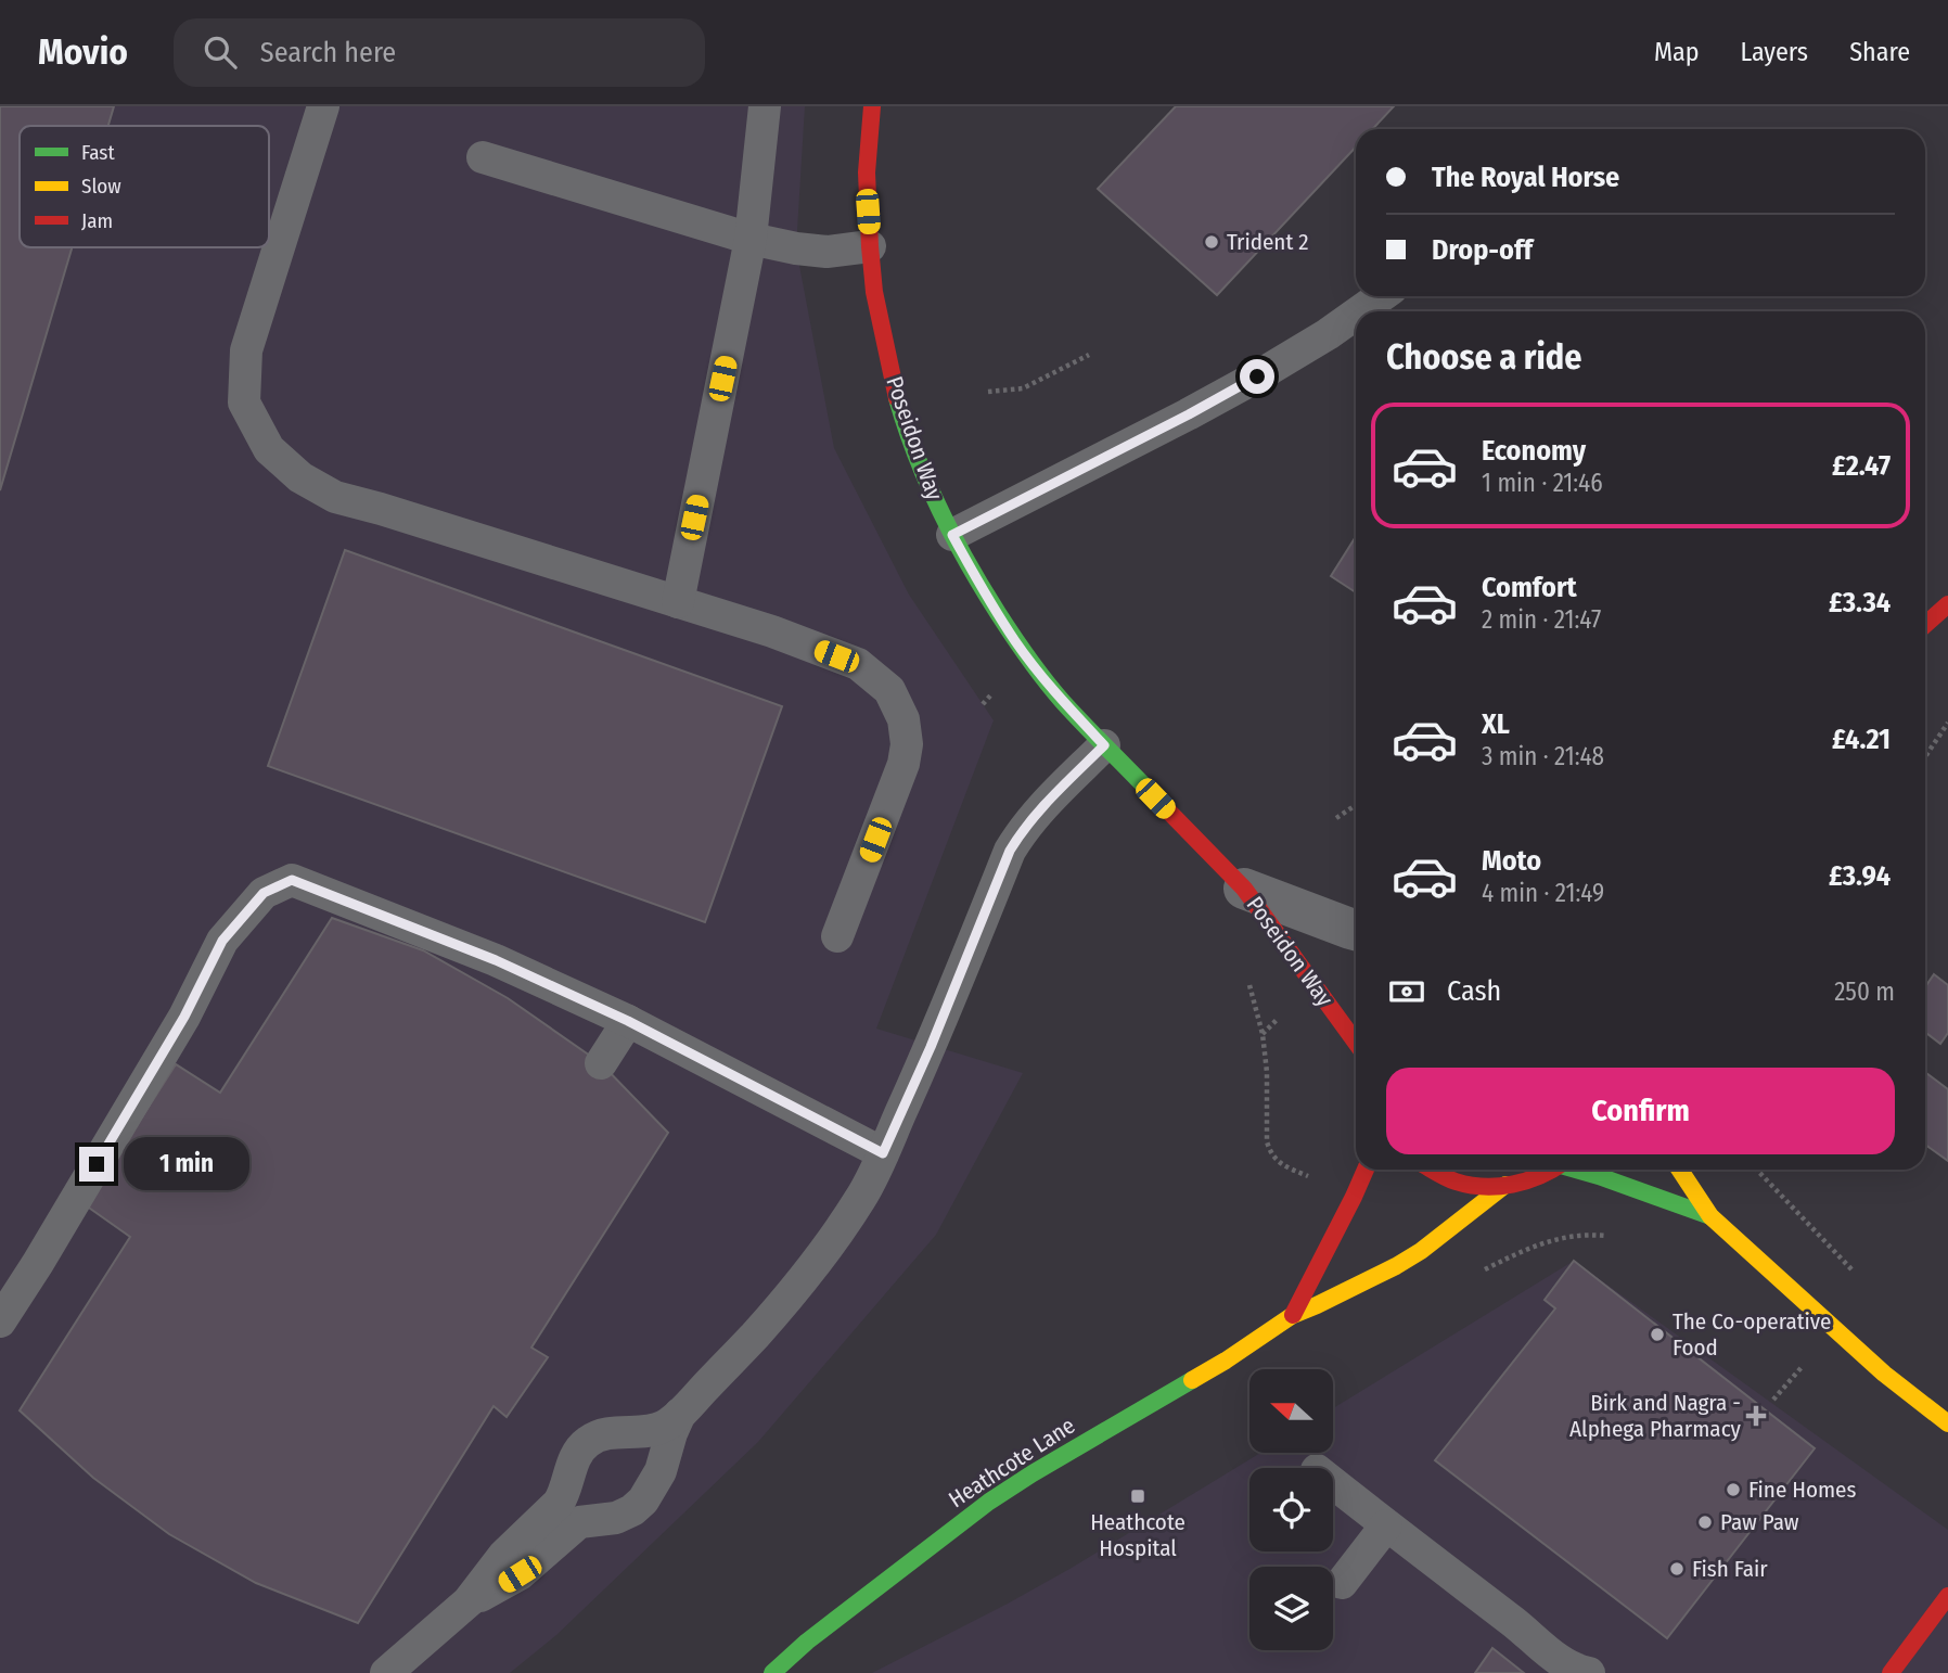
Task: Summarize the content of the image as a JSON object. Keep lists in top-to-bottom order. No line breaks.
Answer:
{"streets":{"street":["Poseidon Way","Heathcote Lane"]},"places":{"other":["Trident 2","The Co-operative Food","Fine Homes","Paw Paw","Fish Fair"],"health":["Birk and Nagra - Alphega Pharmacy"],"transit":["Heathcote Hospital"]},"legend":["Fast","Slow","Jam"],"north":"left","page":{"header":"Movio","search":"Search here","nav":["Map","Layers","Share"],"banner":["The Royal Horse","Drop-off"],"heading":"Choose a ride","list":[{"name":"Economy","note":"1 min · 21:46","value":"£2.47"},{"name":"Comfort","note":"2 min · 21:47","value":"£3.34"},{"name":"XL","note":"3 min · 21:48","value":"£4.21"},{"name":"Moto","note":"4 min · 21:49","value":"£3.94"}],"pay":["Cash","250 m"],"buttons":"Confirm","bubble":"1 min"}}
